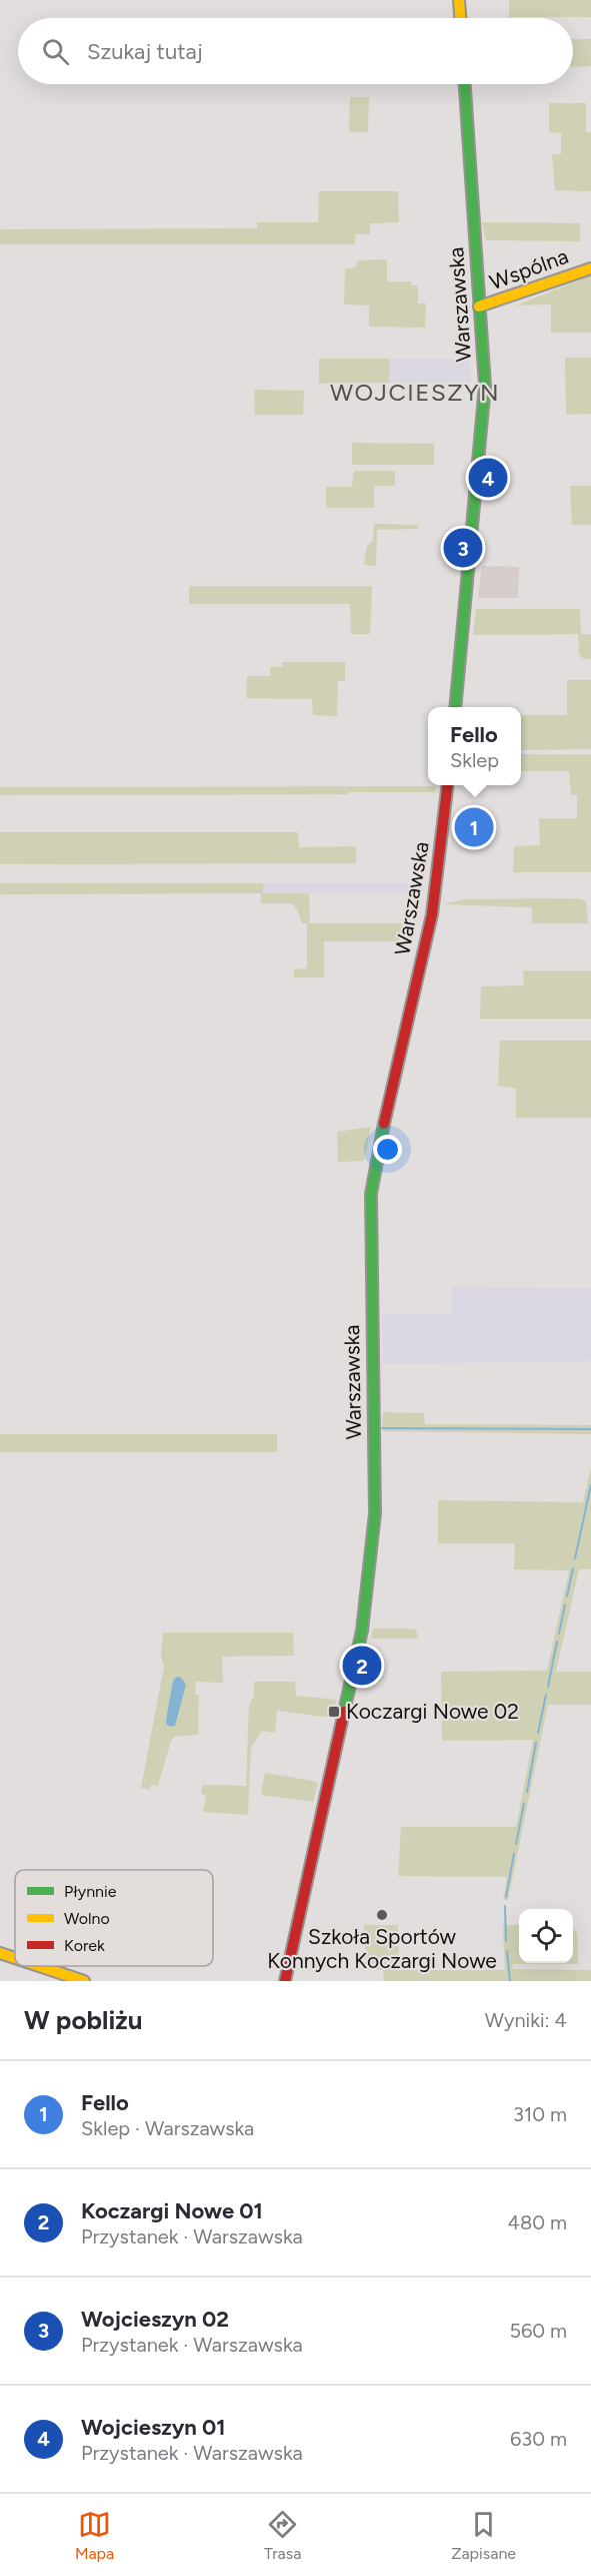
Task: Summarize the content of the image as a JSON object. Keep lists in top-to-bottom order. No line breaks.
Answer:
{"streets":{"main road":["Wspólna","Warszawska"]},"crossings":[["Wspólna","Warszawska"]],"districts":["WOJCIESZYN"],"places":{"transit":["Koczargi Nowe 02"],"other":["Szkoła Sportów Konnych Koczargi Nowe"]},"legend":["Płynnie","Wolno","Korek"],"page":{"search":"Szukaj tutaj","pins":["4","3","1","2"],"popup":["Fello","Sklep"],"heading":["W pobliżu","Wyniki: 4"],"list":[{"mark":"1","name":"Fello","note":"Sklep · Warszawska","value":"310 m"},{"mark":"2","name":"Koczargi Nowe 01","note":"Przystanek · Warszawska","value":"480 m"},{"mark":"3","name":"Wojcieszyn 02","note":"Przystanek · Warszawska","value":"560 m"},{"mark":"4","name":"Wojcieszyn 01","note":"Przystanek · Warszawska","value":"630 m"}],"nav":["Mapa","Trasa","Zapisane"]}}
